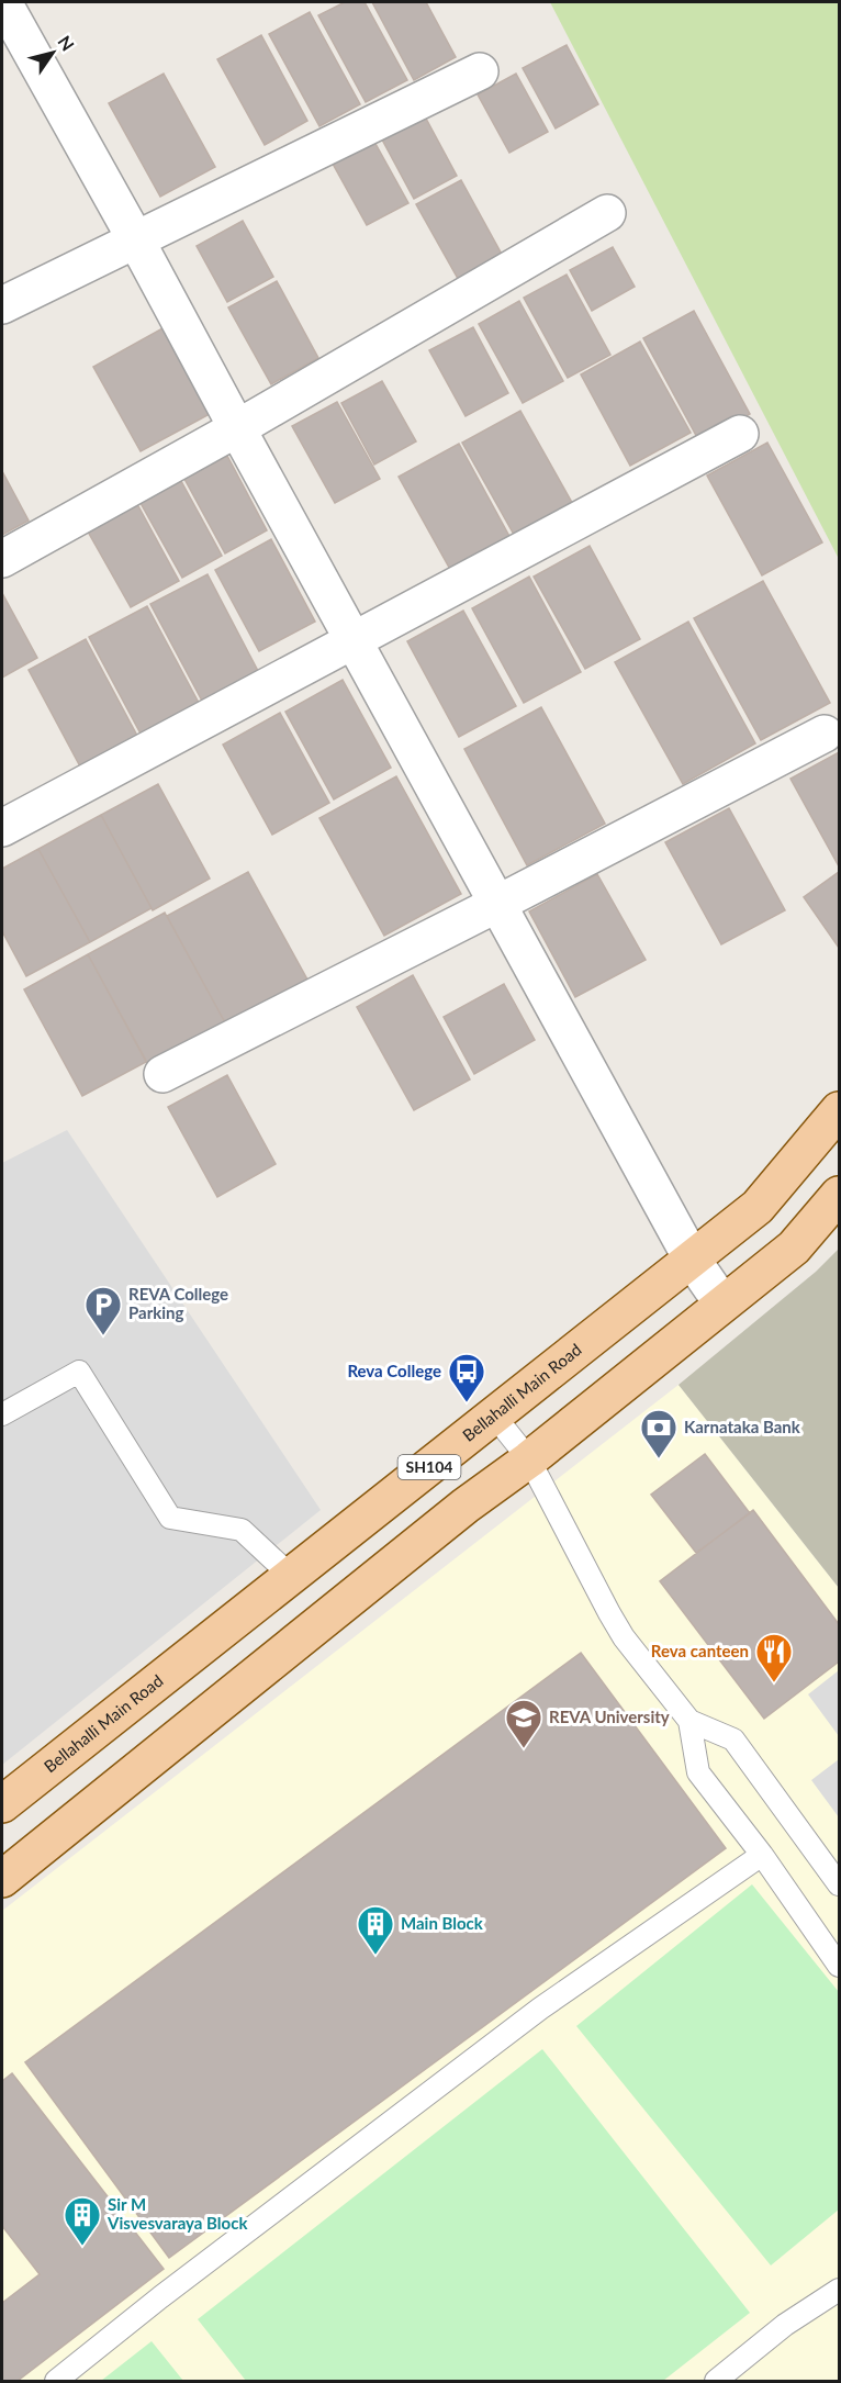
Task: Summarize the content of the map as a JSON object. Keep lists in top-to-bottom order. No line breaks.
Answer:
{"streets":{"main road":["Bellahalli Main Road","SH104"]},"places":{"parking":["REVA College Parking"],"bus stop":["Reva College"],"bank":["Karnataka Bank"],"restaurant":["Reva canteen"],"school or university":["REVA University"],"building":["Main Block","Sir M Visvesvaraya Block"]},"north":"top right"}
